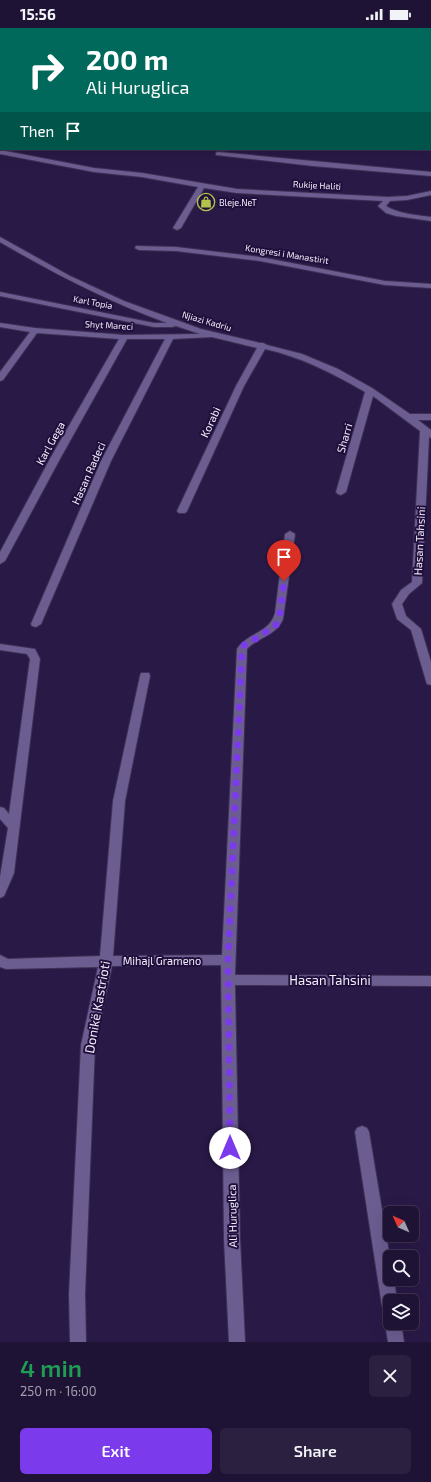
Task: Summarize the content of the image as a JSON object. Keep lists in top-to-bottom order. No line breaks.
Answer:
{"streets":{"street":["Rukije Haliti","Kongresi i Manastirit","Karl Topia","Njiazi Kadriu","Shyt Mareci","Korabi","Sharri","Karl Gega","Hasan Radeci","Hasan Tahsini","Mihajl Grameno","Donikë Kastrioti","Ali Huruglica"]},"crossings":[["Karl Topia","Njiazi Kadriu"],["Njiazi Kadriu","Shyt Mareci"],["Njiazi Kadriu","Korabi"],["Njiazi Kadriu","Sharri"],["Njiazi Kadriu","Hasan Tahsini"],["Shyt Mareci","Karl Gega"],["Shyt Mareci","Hasan Radeci"],["Hasan Tahsini","Ali Huruglica"],["Mihajl Grameno","Donikë Kastrioti"],["Mihajl Grameno","Ali Huruglica"]],"places":{"shop":["Bleje.NeT"]},"north":"top left","page":{"status":"15:56","turn":["200 m","Ali Huruglica"],"then":"Then","heading":["4 min","250 m · 16:00"],"buttons":["Exit","Share"]}}
